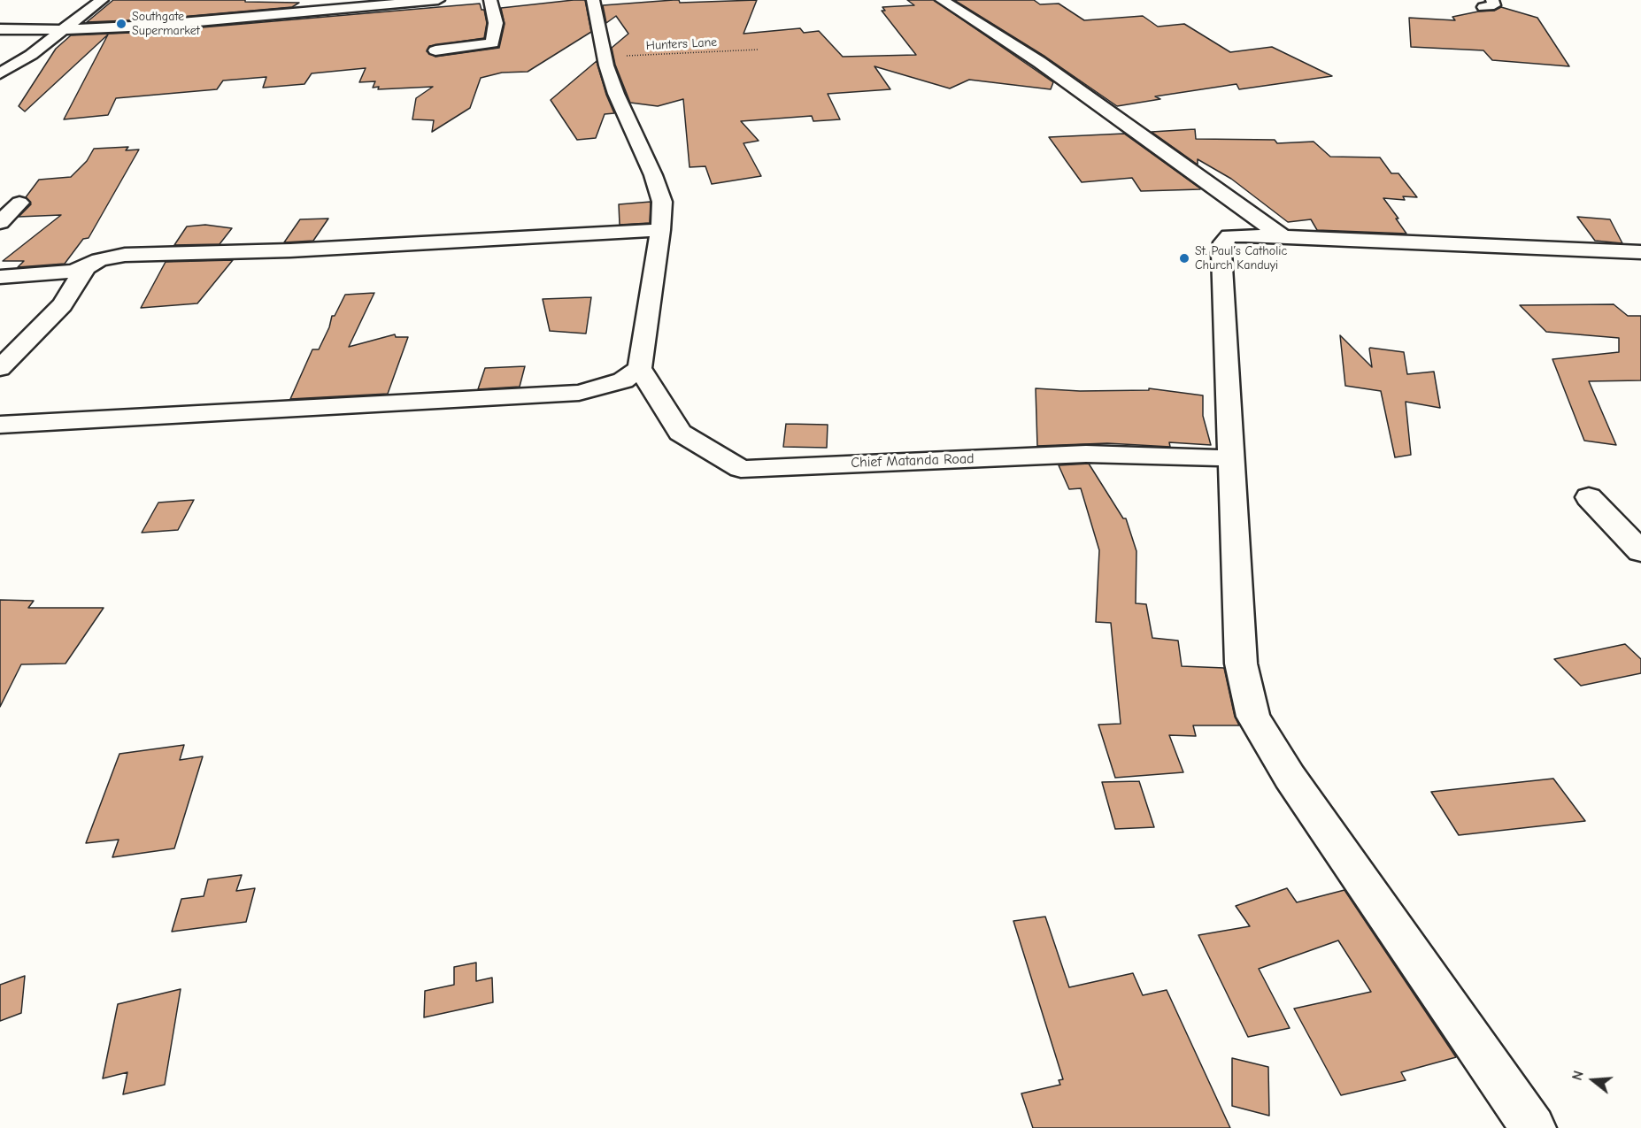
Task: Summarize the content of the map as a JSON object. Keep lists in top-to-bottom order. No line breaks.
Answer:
{"streets":{"street":["Chief Matanda Road"],"path":["Hunters Lane"]},"places":["Southgate Supermarket","St. Paul's Catholic Church Kanduyi"],"north":"left"}
